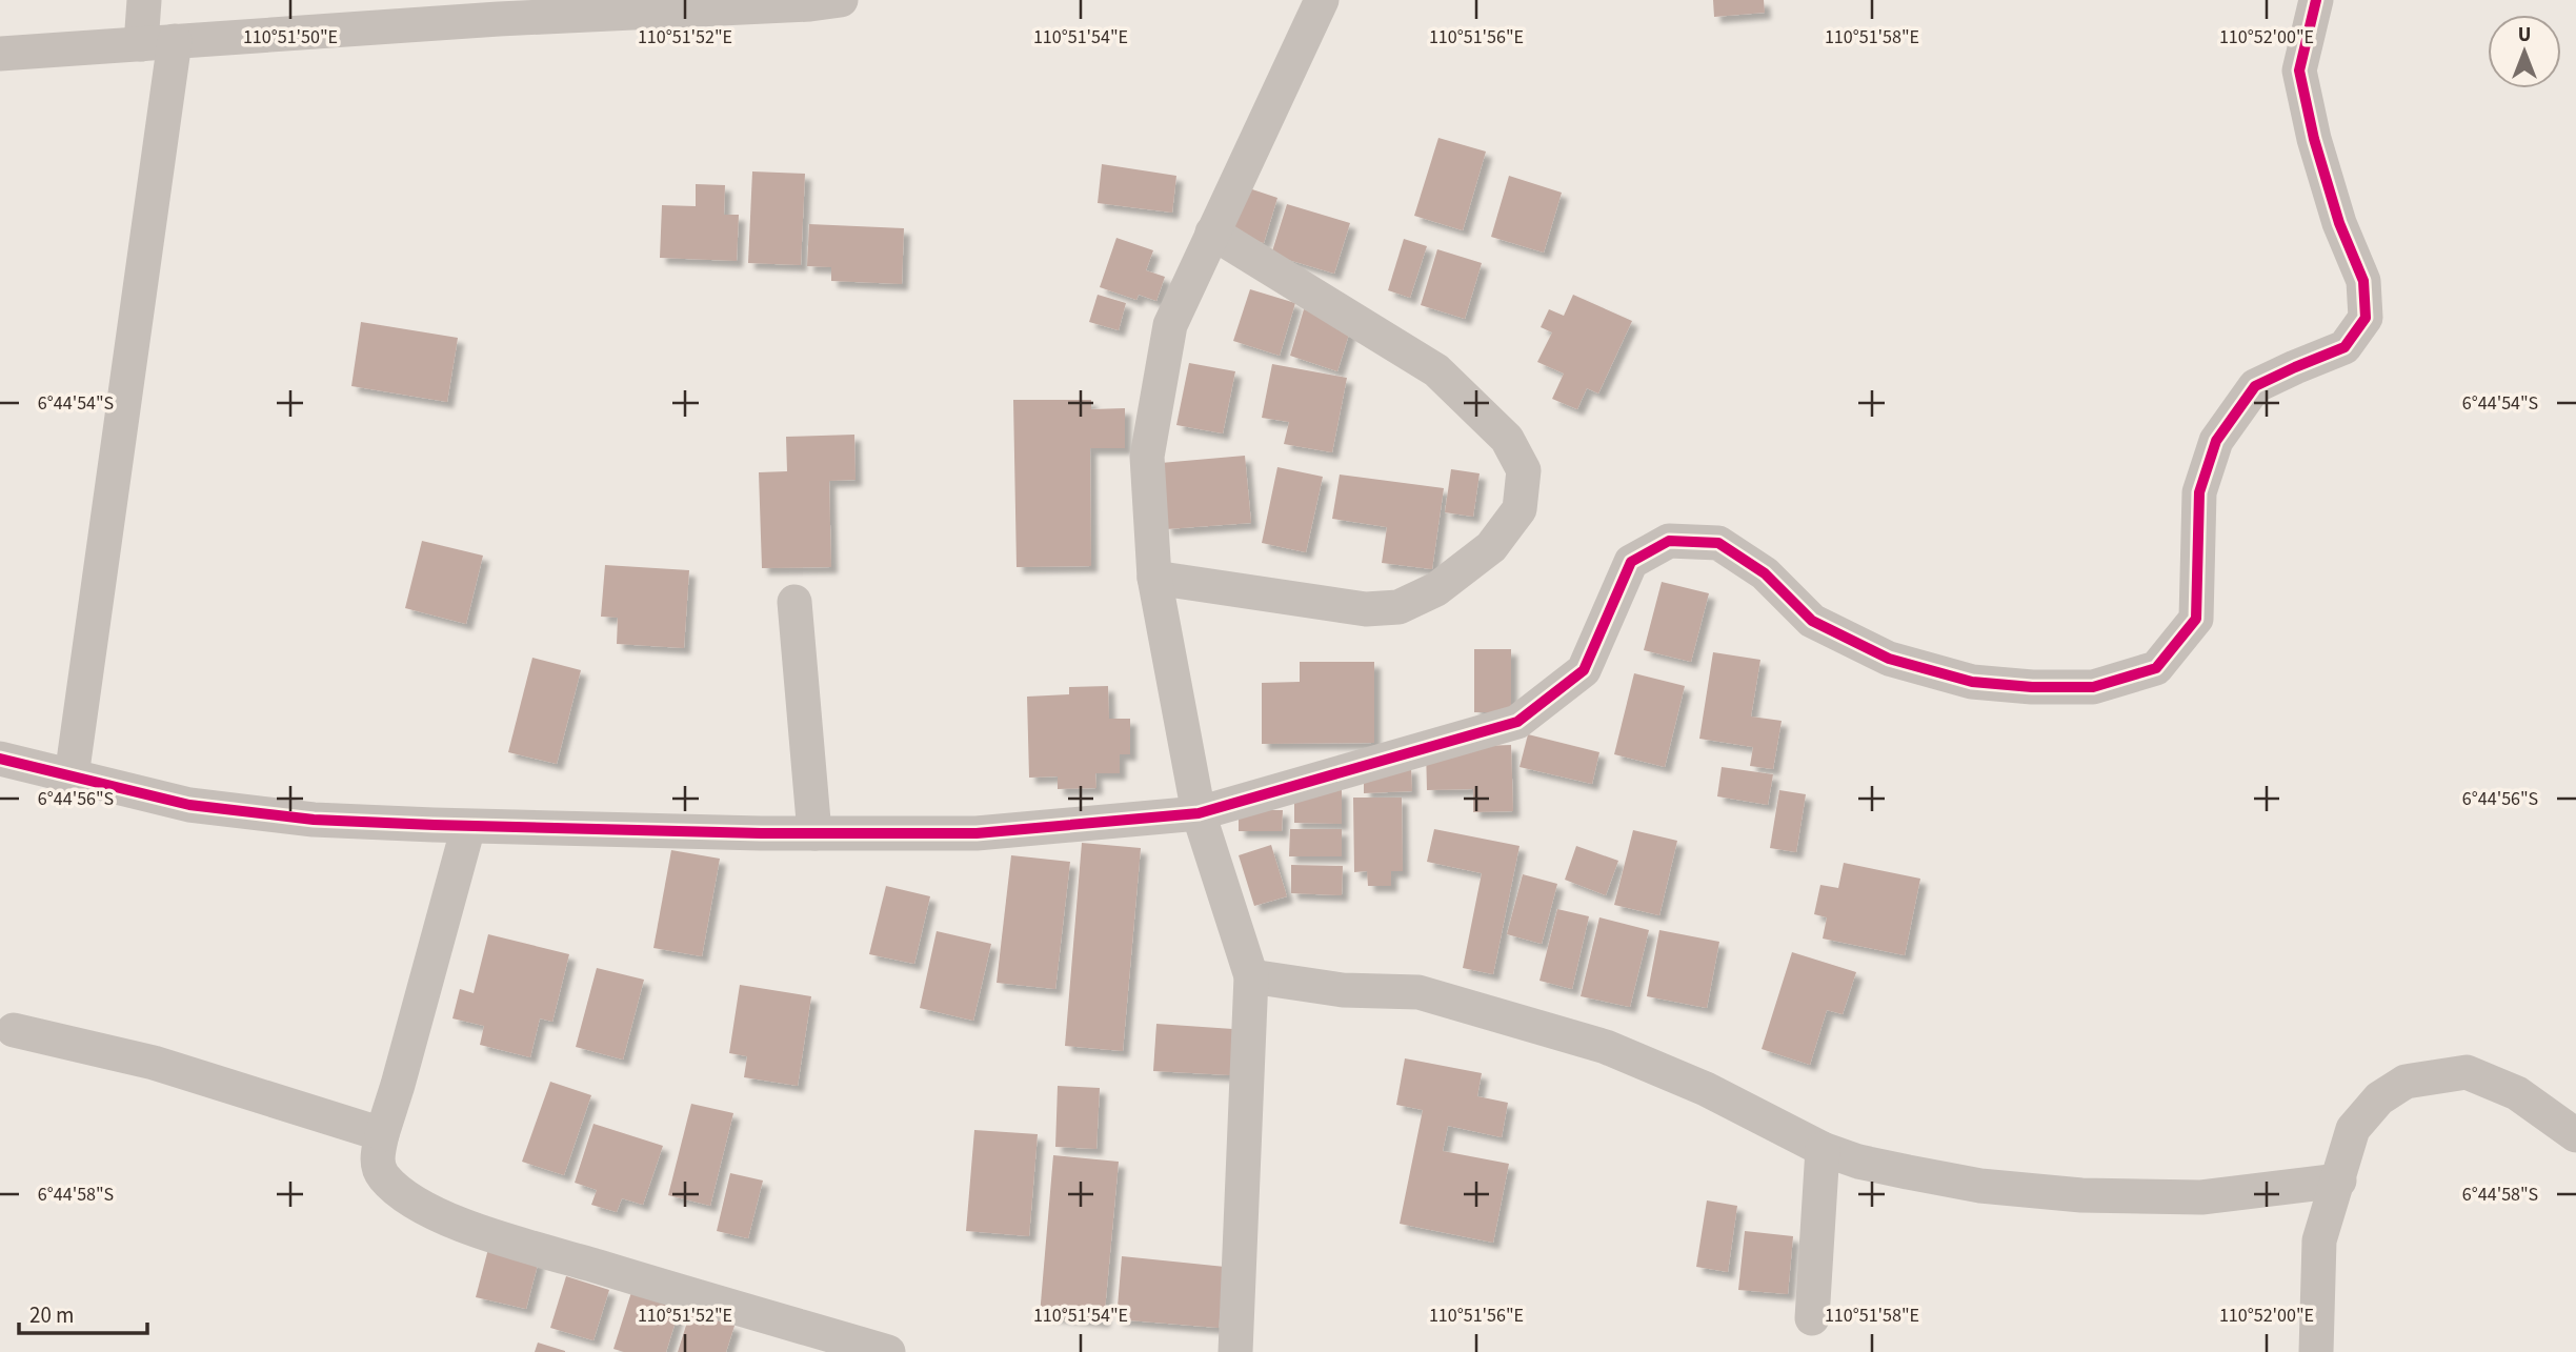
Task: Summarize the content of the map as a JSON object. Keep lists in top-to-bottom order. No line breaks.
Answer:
{"scale_bar":"20 m","north":"top","coordinates":["110°51'50\"E","110°51'52\"E","110°51'54\"E","110°51'56\"E","110°51'58\"E","110°52'00\"E","6°44'54\"S","6°44'56\"S","6°44'58\"S"]}
